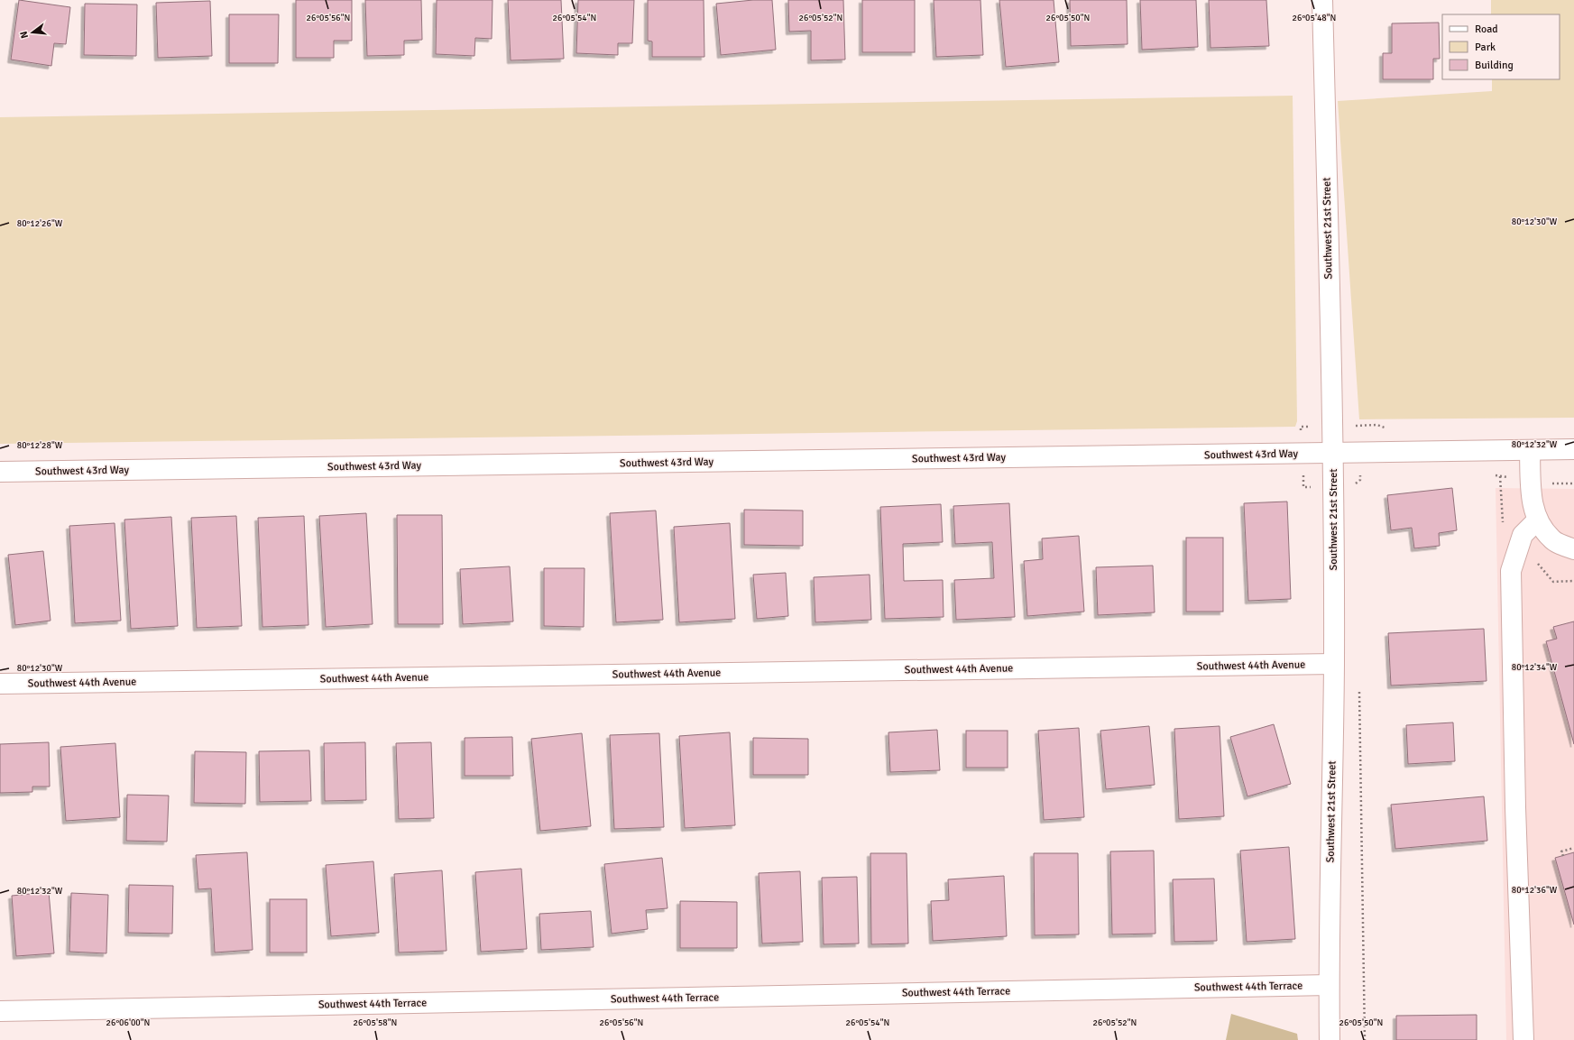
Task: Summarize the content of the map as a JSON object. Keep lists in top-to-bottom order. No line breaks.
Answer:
{"streets":{"street":["Southwest 21st Street","Southwest 43rd Way","Southwest 44th Avenue","Southwest 44th Terrace"]},"crossings":[["Southwest 21st Street","Southwest 43rd Way"],["Southwest 21st Street","Southwest 44th Avenue"],["Southwest 21st Street","Southwest 44th Terrace"]],"legend":["Road","Park","Building"],"north":"left","coordinates":["26°05'56\"N","26°05'54\"N","26°05'52\"N","26°05'50\"N","26°05'48\"N","80°12'30\"W","80°12'26\"W","80°12'32\"W","80°12'28\"W","80°12'34\"W","80°12'36\"W","26°06'00\"N","26°05'58\"N"]}
